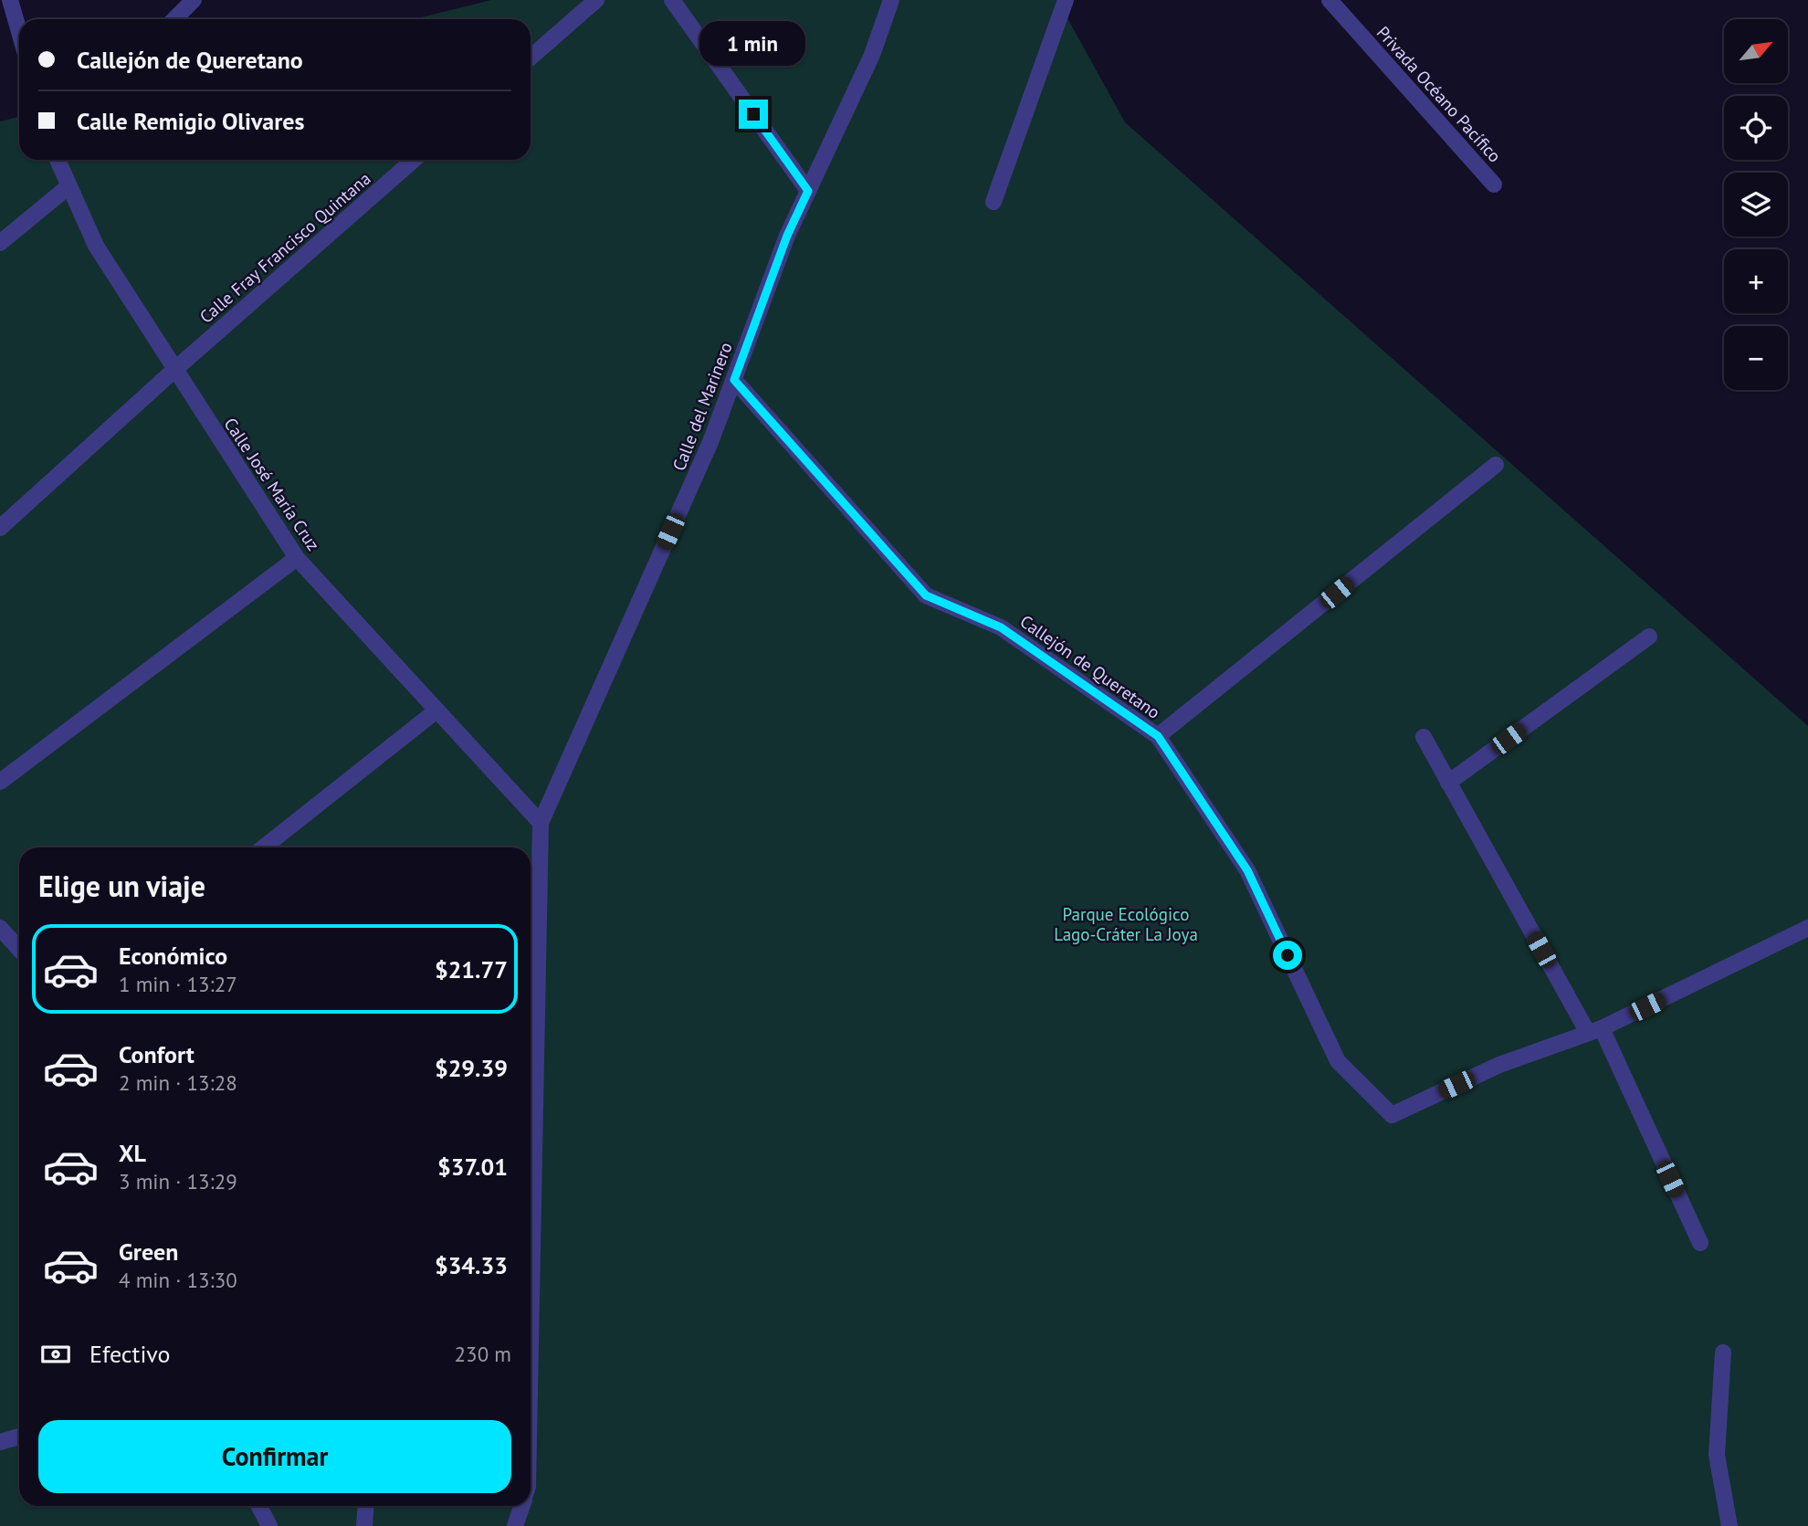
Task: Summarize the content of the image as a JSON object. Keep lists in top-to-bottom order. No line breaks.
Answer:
{"streets":{"street":["Privada Océano Pacífico","Calle Fray Francisco Quintana","Calle del Marinero","Calle José María Cruz","Callejón de Queretano"]},"crossings":[["Calle Fray Francisco Quintana","Calle José María Cruz"],["Calle del Marinero","Calle José María Cruz"],["Calle del Marinero","Callejón de Queretano"]],"parks":["Parque Ecológico Lago-Cráter La Joya"],"north":"top right","page":{"map_buttons":["+","−"],"banner":["Callejón de Queretano","Calle Remigio Olivares"],"bubble":"1 min","heading":"Elige un viaje","list":[{"name":"Económico","note":"1 min · 13:27","value":"$21.77"},{"name":"Confort","note":"2 min · 13:28","value":"$29.39"},{"name":"XL","note":"3 min · 13:29","value":"$37.01"},{"name":"Green","note":"4 min · 13:30","value":"$34.33"}],"pay":["Efectivo","230 m"],"buttons":"Confirmar"}}
